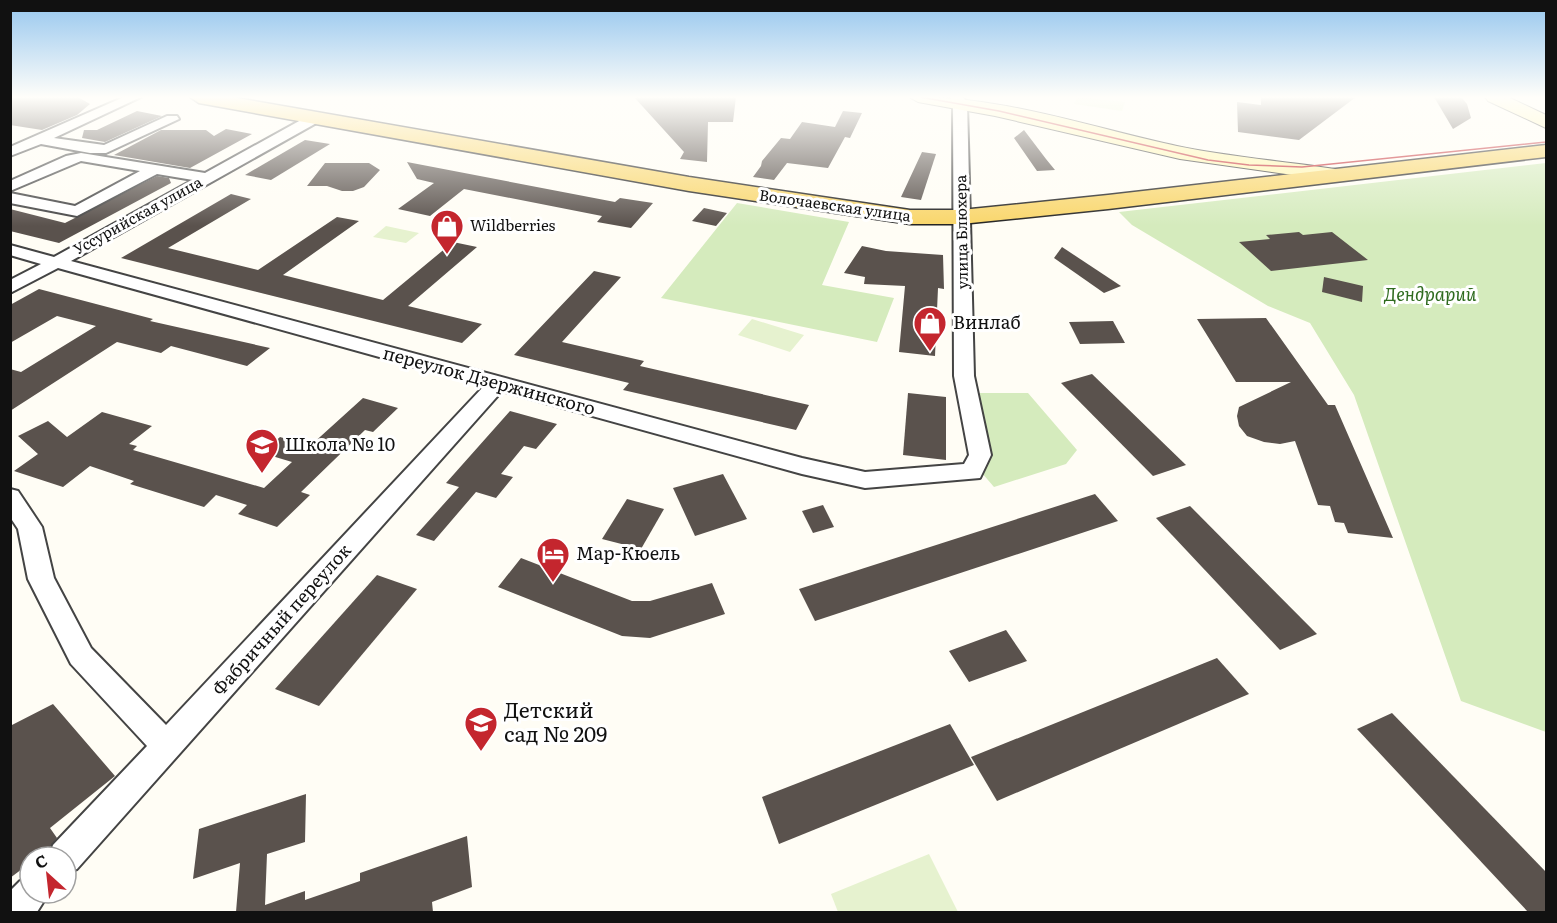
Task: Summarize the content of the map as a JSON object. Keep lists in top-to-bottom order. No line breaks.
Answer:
{"streets":{"main road":["Волочаевская улица"],"street":["Уссурийская улица","улица Блюхера","переулок Дзержинского","Фабричный переулок"]},"crossings":[["Волочаевская улица","улица Блюхера"],["Уссурийская улица","переулок Дзержинского"],["улица Блюхера","переулок Дзержинского"],["переулок Дзержинского","Фабричный переулок"]],"parks":["Дендрарий"],"places":{"shop":["Wildberries","Винлаб"],"school or university":["Школа № 10","Детский сад № 209"],"hotel":["Мар-Кюель"]},"north":"top left"}
